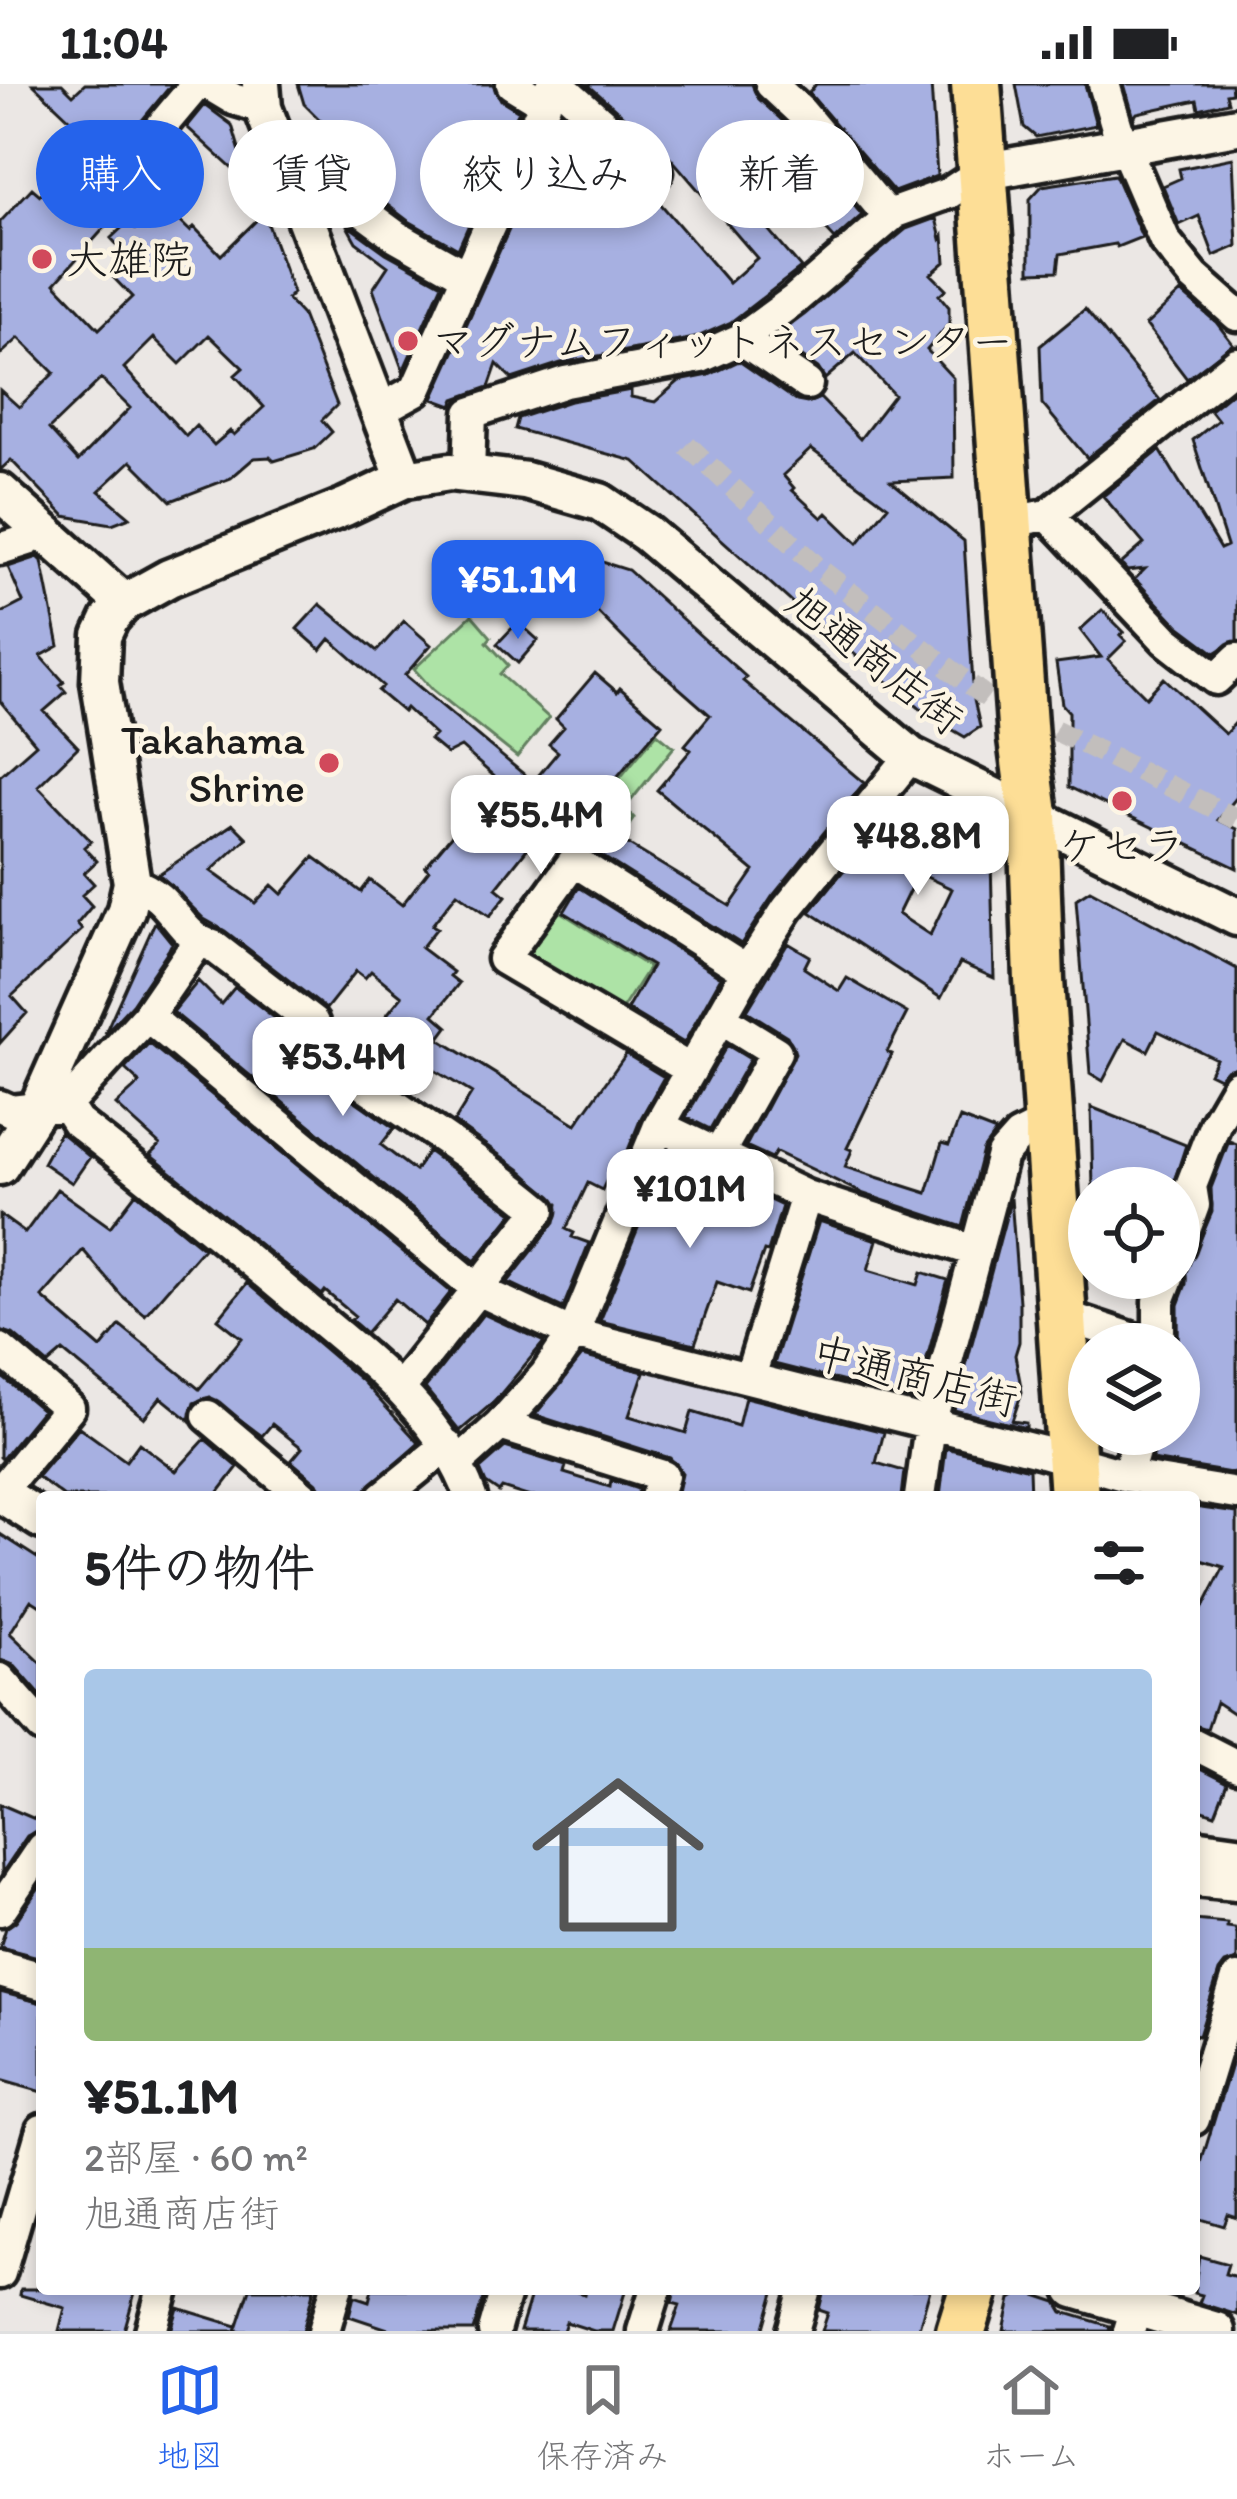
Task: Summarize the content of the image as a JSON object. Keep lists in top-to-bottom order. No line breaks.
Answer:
{"streets":{"street":["旭通商店街","中通商店街"]},"places":["大雄院","マグナムフィットネスセンター","Takahama Shrine","ケセラ"],"page":{"status":"11:04","chip":["購入","賃貸","絞り込み","新着"],"price":["¥51.1M","¥55.4M","¥48.8M","¥53.4M","¥101M"],"heading":"5件の物件","list":[{"name":"¥51.1M","note":"2部屋 · 60 m² · 旭通商店街"}],"tabs":["地図","保存済み","ホーム"]}}
